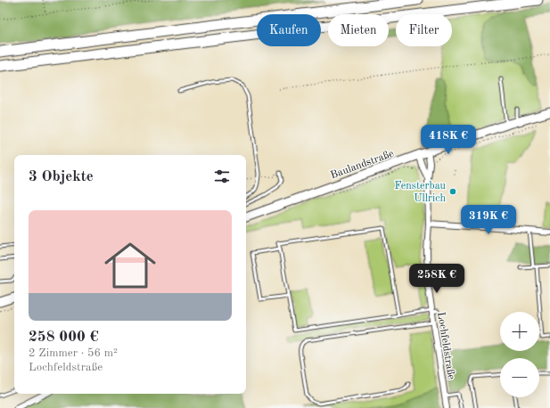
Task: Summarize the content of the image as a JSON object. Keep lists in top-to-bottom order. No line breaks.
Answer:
{"streets":{"street":["Baulandstraße","Lochfeldstraße"]},"crossings":[["Baulandstraße","Lochfeldstraße"]],"places":["Fensterbau Ullrich"],"page":{"chip":["Kaufen","Mieten","Filter"],"price":["418K €","319K €","258K €"],"heading":"3 Objekte","list":[{"name":"258 000 €","note":"2 Zimmer · 56 m² · Lochfeldstraße"}],"map_buttons":["+","−"]}}
